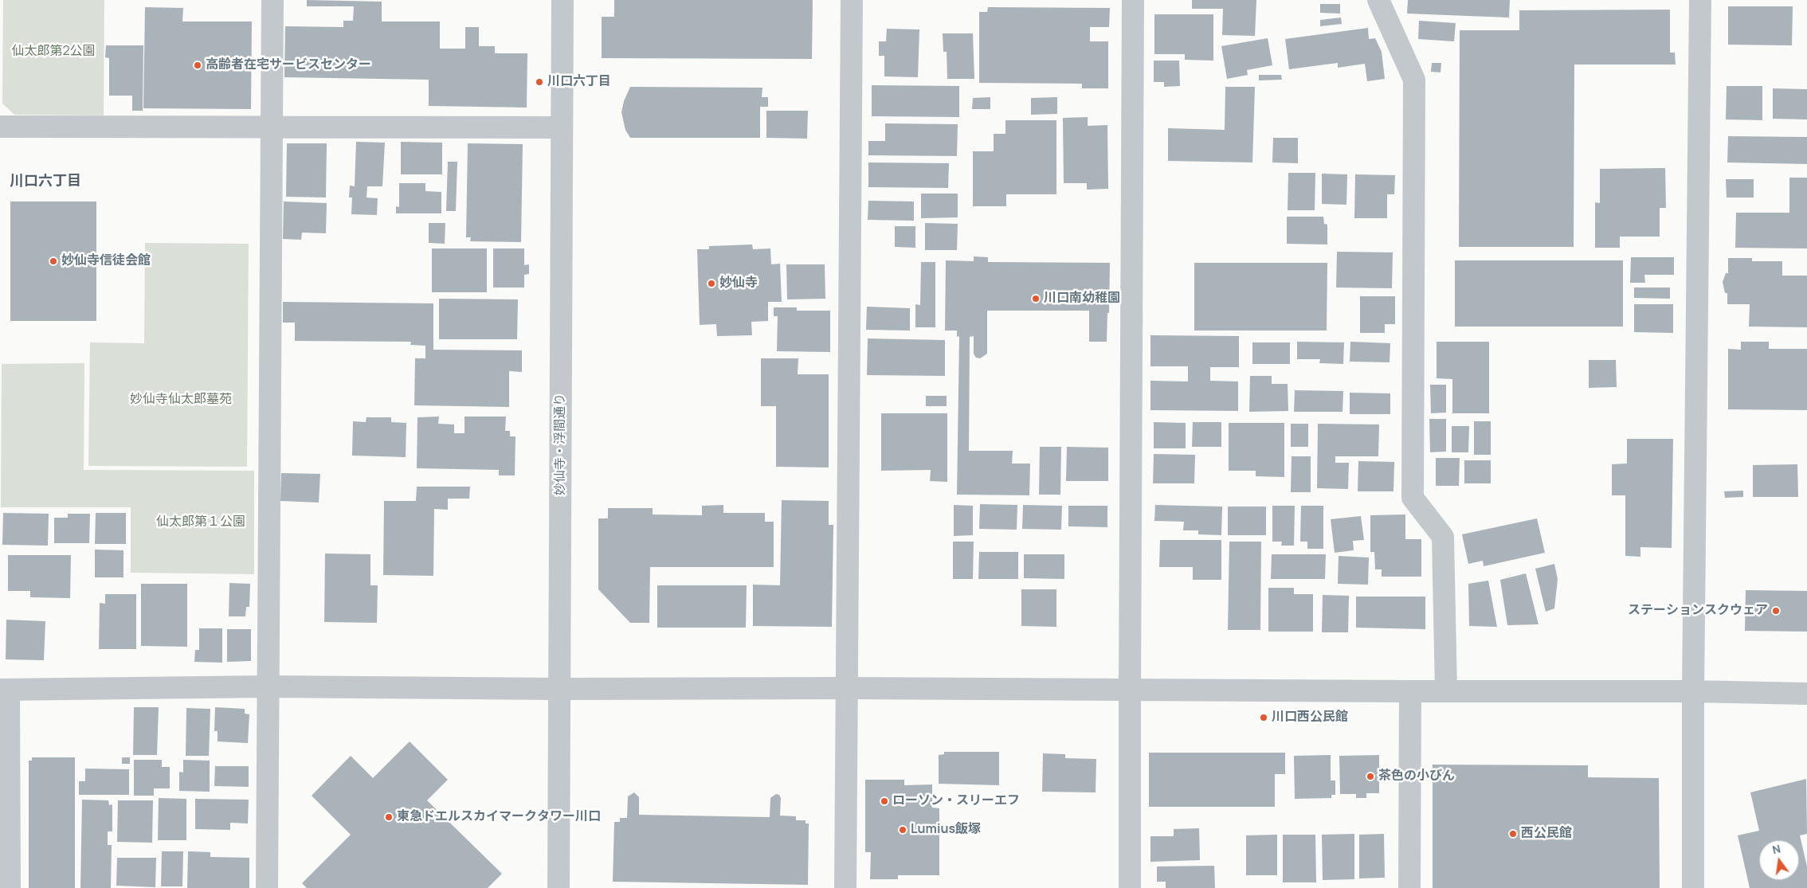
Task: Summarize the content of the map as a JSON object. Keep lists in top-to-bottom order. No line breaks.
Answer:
{"streets":{"street":["妙仙寺・浮間通り"]},"districts":["川口六丁目"],"parks":["仙太郎第2公園","妙仙寺仙太郎墓苑","仙太郎第１公園"],"places":["高齢者在宅サービスセンター","川口六丁目","妙仙寺信徒会館","妙仙寺","川口南幼稚園","ステーションスクウェア","川口西公民館","茶色の小びん","ローソン・スリーエフ","東急ドエルスカイマークタワー川口","Lumius飯塚","西公民館"],"north":"top"}
